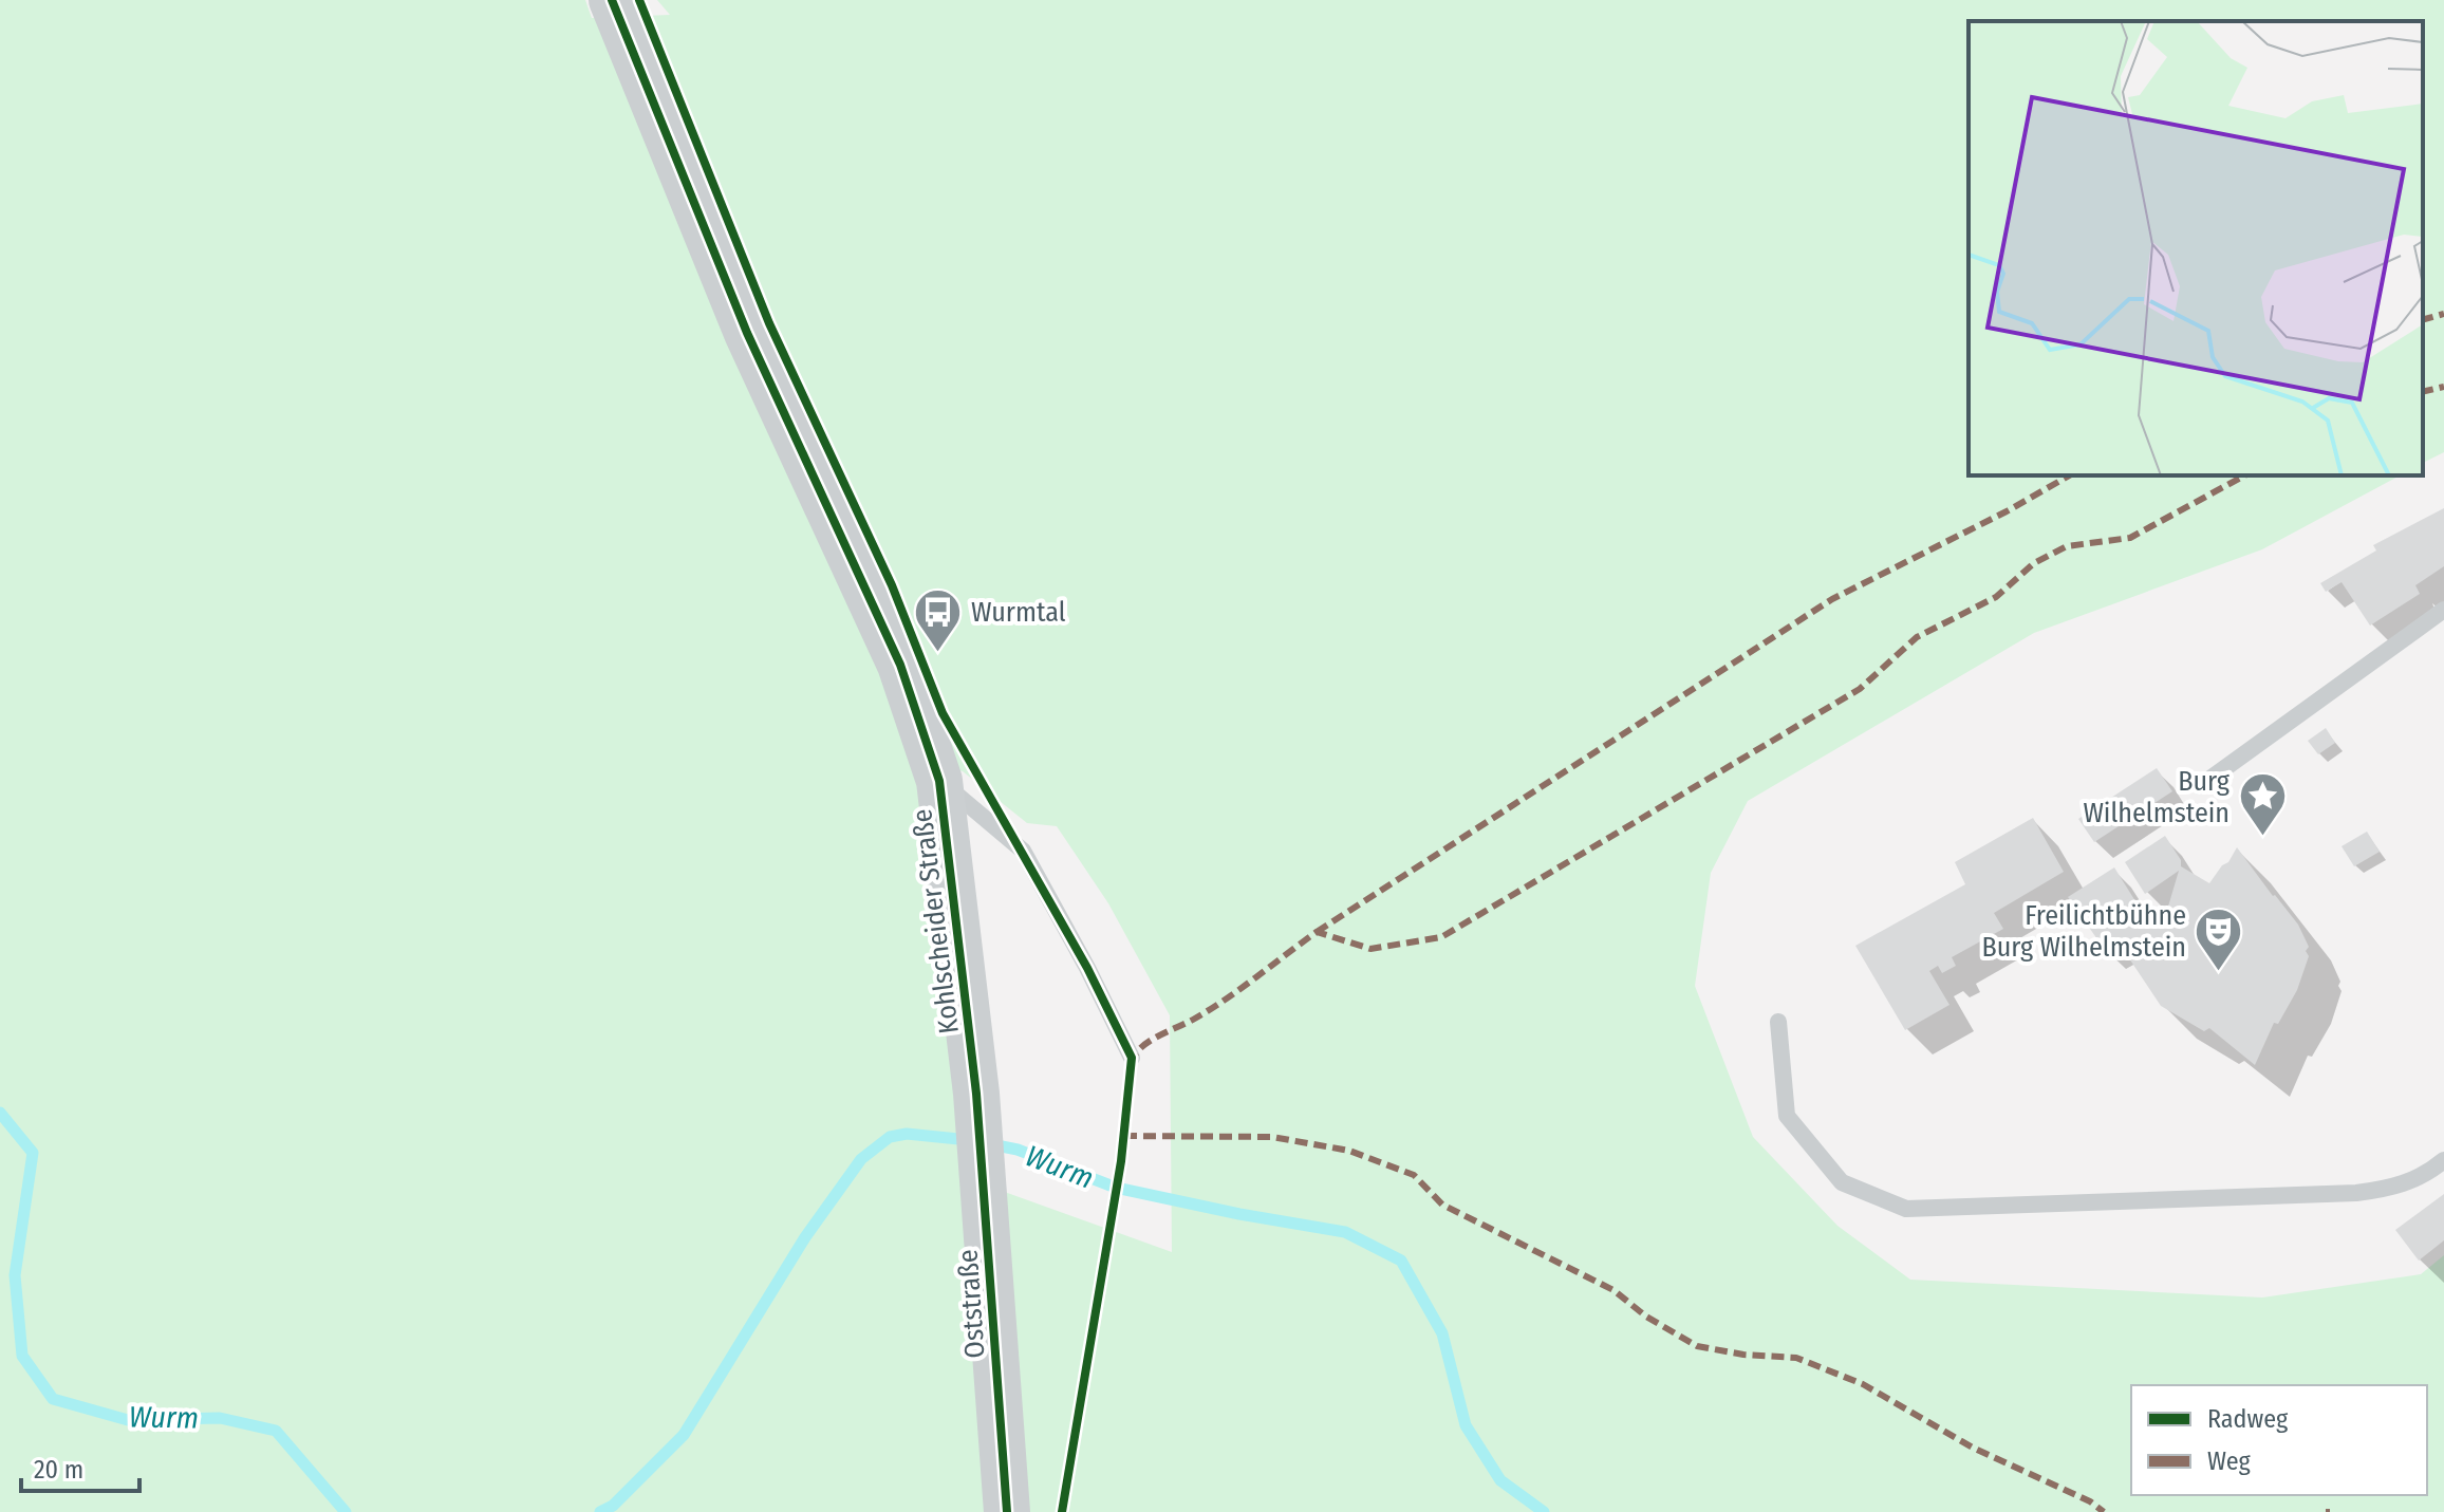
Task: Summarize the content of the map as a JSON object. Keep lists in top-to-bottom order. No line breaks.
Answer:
{"streets":{"street":["Kohlscheider Straße","Oststraße"]},"crossings":[["Kohlscheider Straße","Oststraße"]],"water":["Wurm"],"places":{"bus stop":["Wurmtal"],"place":["Burg Wilhelmstein"],"theatre":["Freilichtbühne Burg Wilhelmstein"]},"legend":["Radweg","Weg"],"scale_bar":"20 m"}
